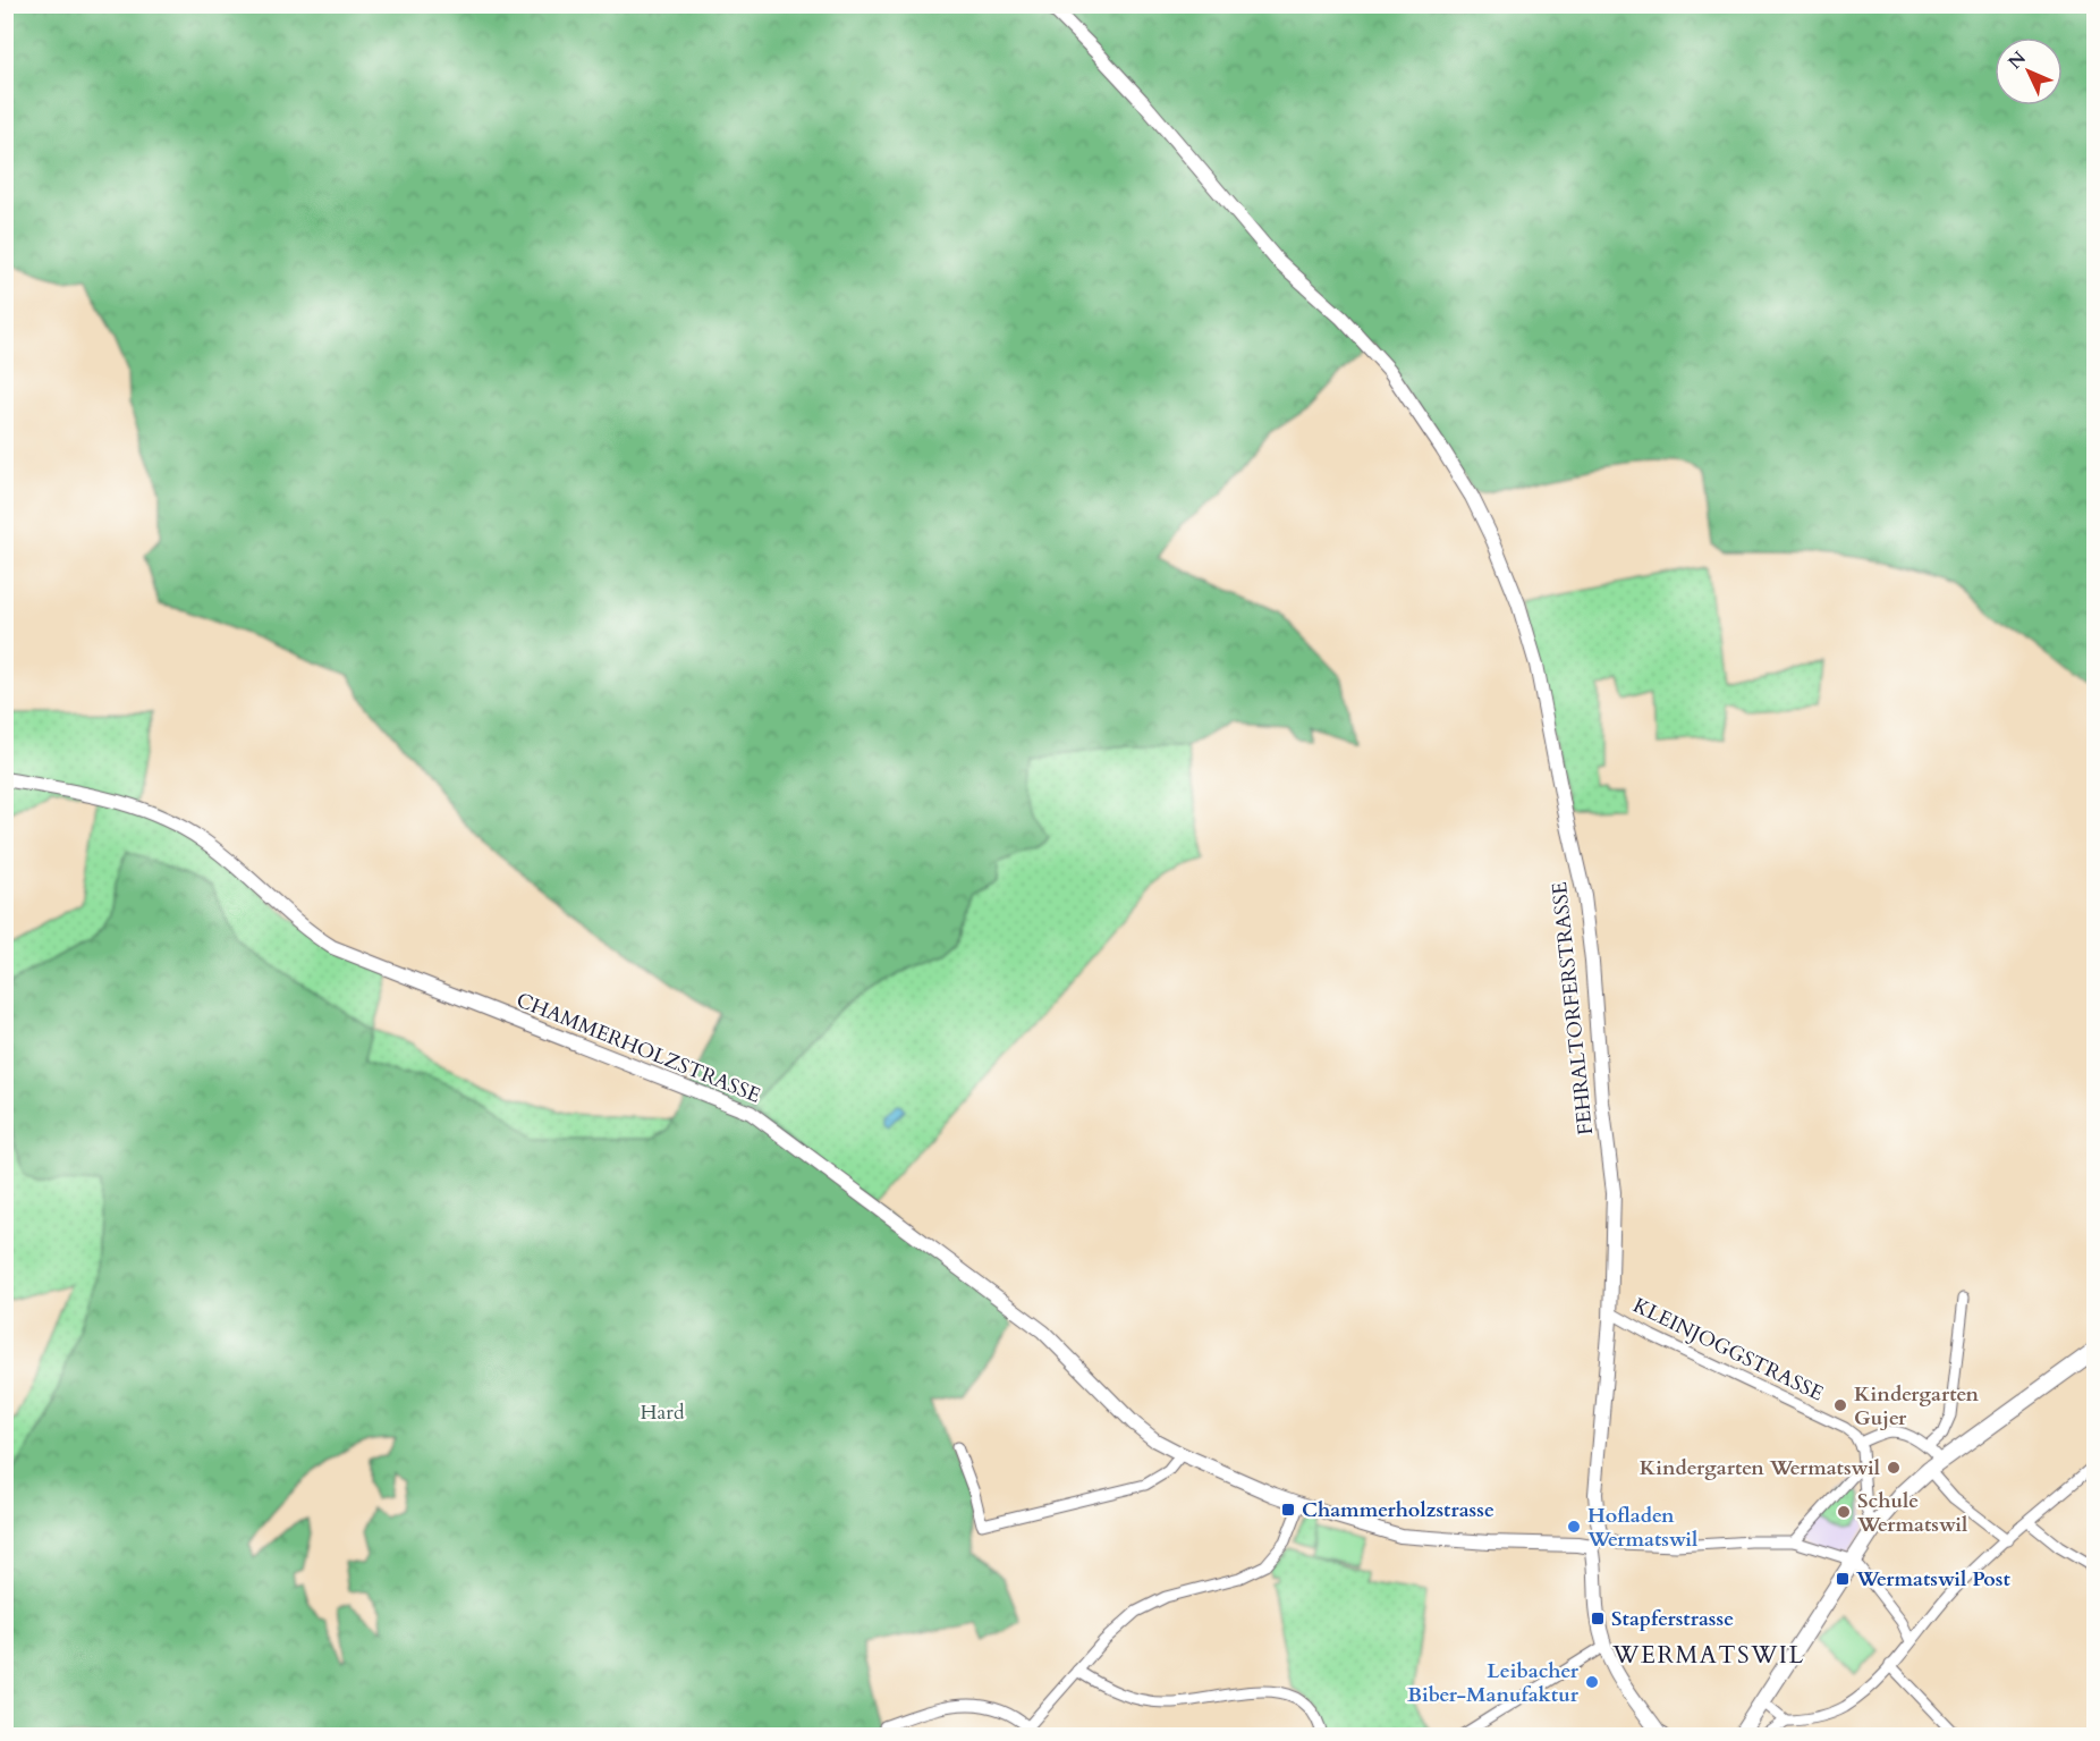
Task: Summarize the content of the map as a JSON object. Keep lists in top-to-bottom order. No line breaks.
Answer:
{"streets":{"street":["FEHRALTORFERSTRASSE","CHAMMERHOLZSTRASSE","KLEINJOGGSTRASSE"]},"crossings":[["FEHRALTORFERSTRASSE","CHAMMERHOLZSTRASSE"],["FEHRALTORFERSTRASSE","KLEINJOGGSTRASSE"]],"districts":["WERMATSWIL"],"parks":["Hard"],"places":{"other":["Kindergarten Gujer","Kindergarten Wermatswil","Schule Wermatswil","Hofladen Wermatswil","Leibacher Biber-Manufaktur"],"transit":["Chammerholzstrasse","Wermatswil Post","Stapferstrasse"]},"north":"top left"}
